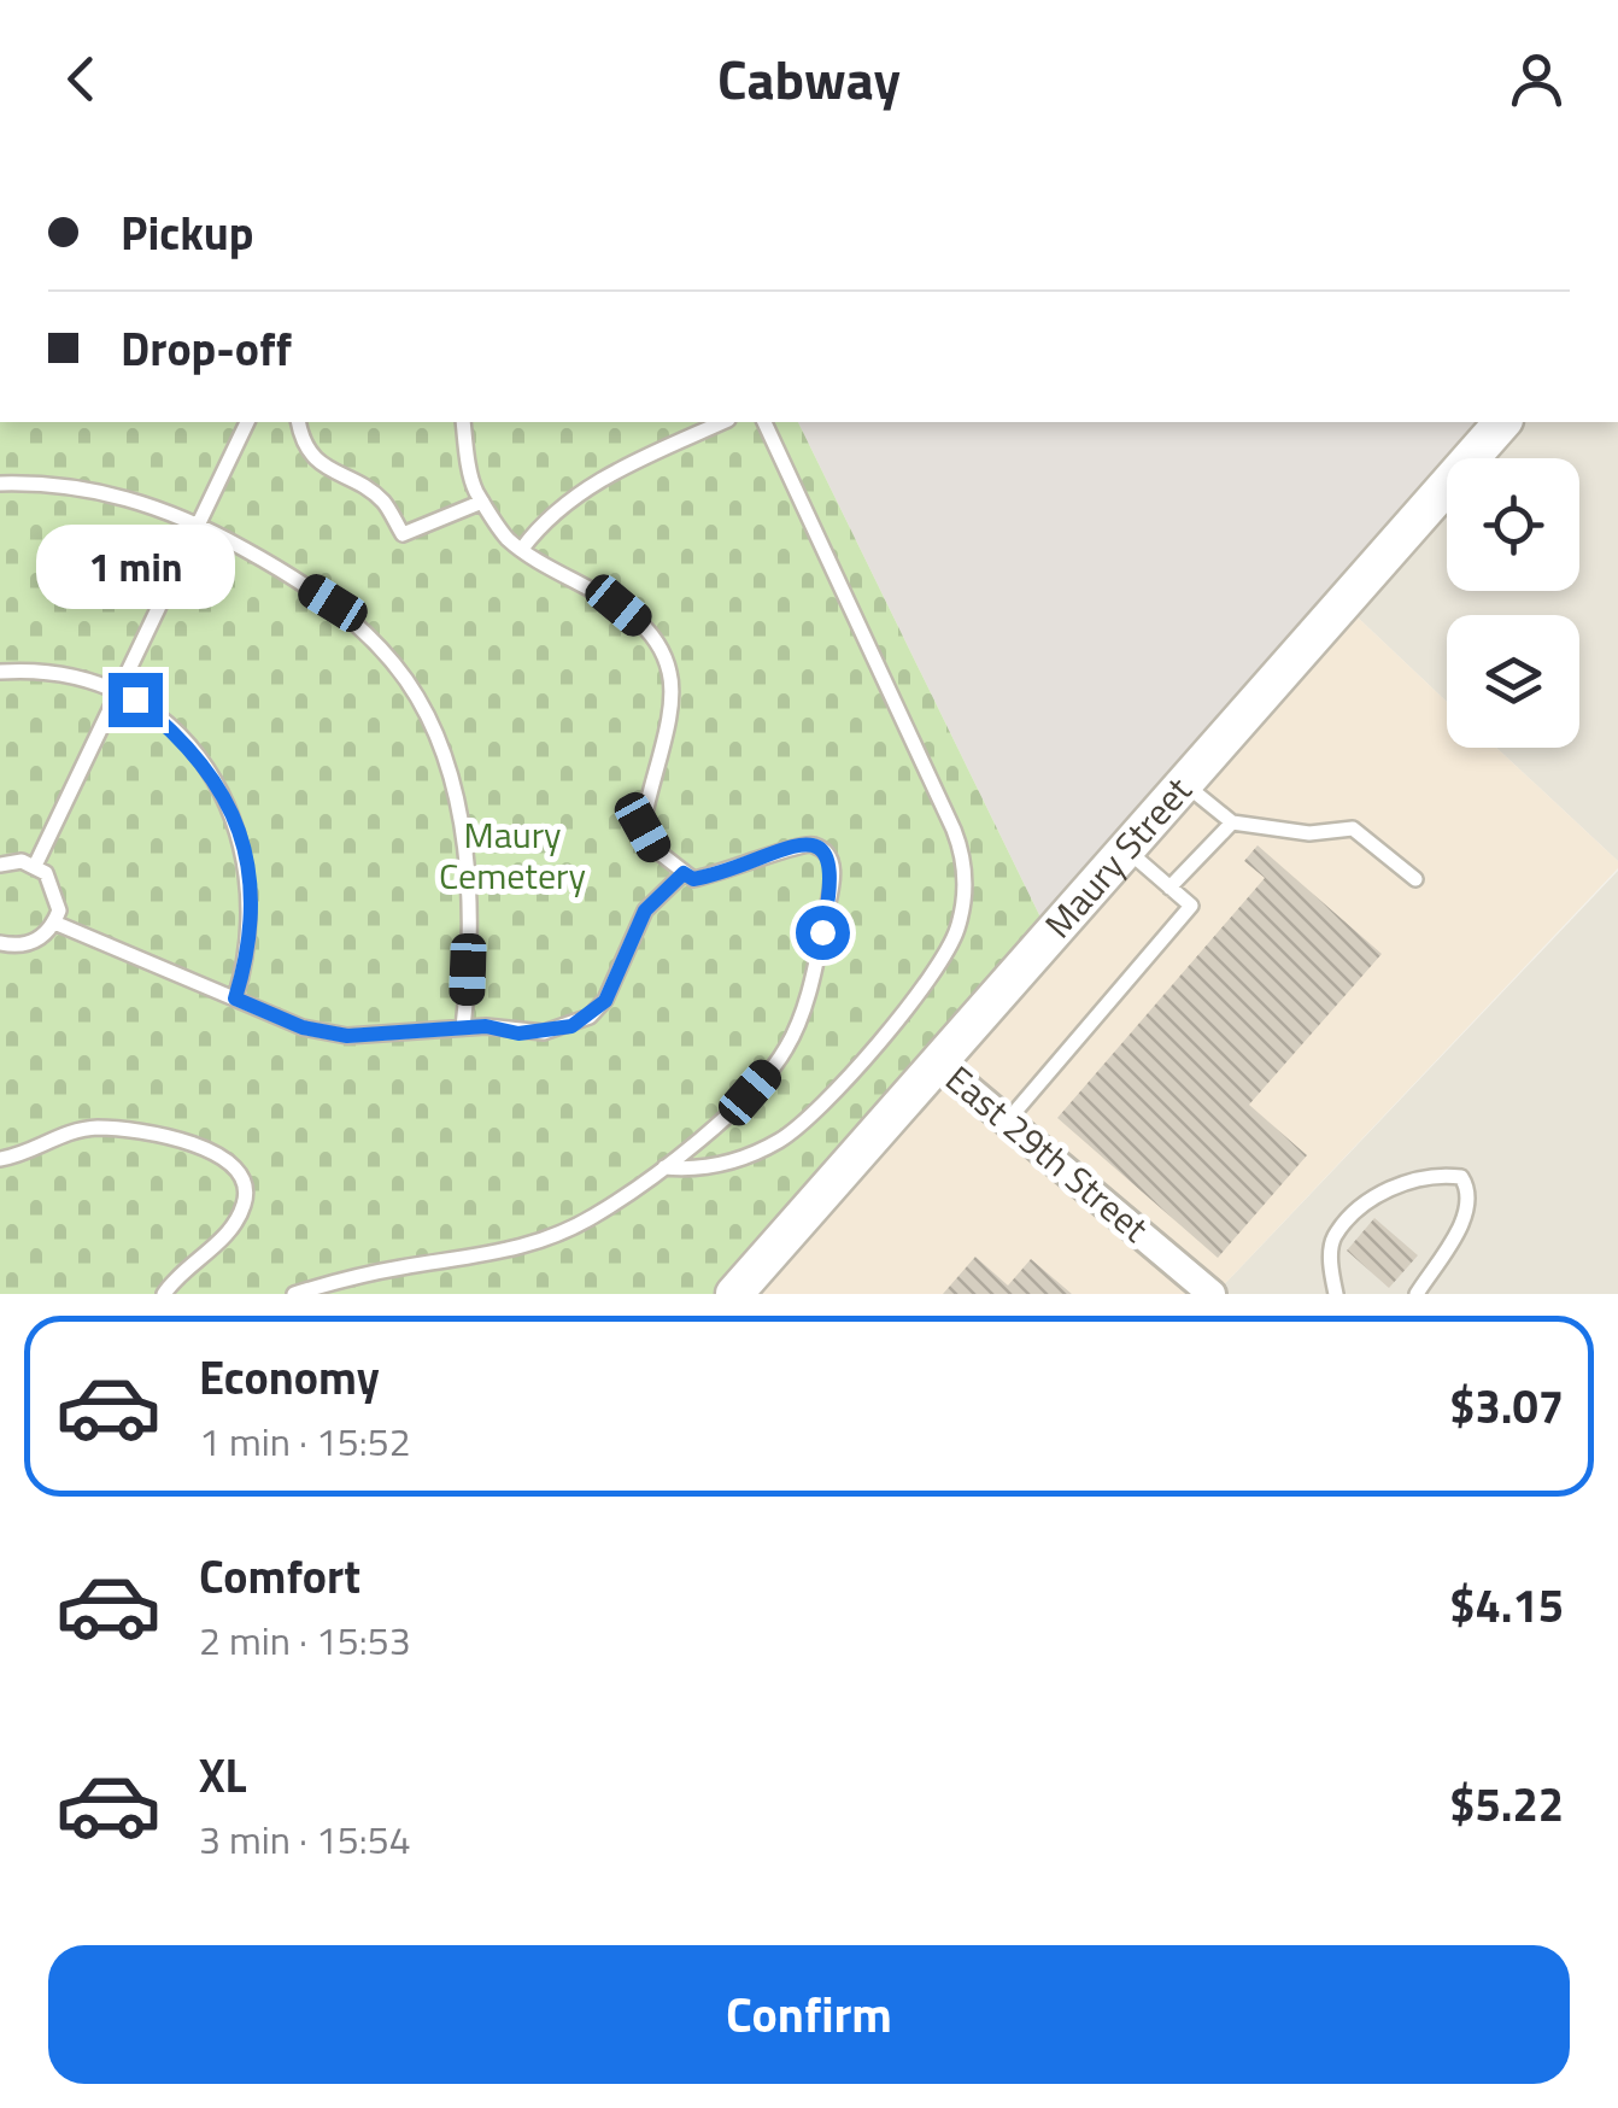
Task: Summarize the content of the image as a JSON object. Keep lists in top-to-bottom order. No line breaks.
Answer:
{"streets":{"street":["Maury Street","East 29th Street"]},"crossings":[["Maury Street","East 29th Street"]],"parks":["Maury Cemetery"],"page":{"header":"Cabway","banner":["Pickup","Drop-off"],"bubble":"1 min","list":[{"name":"Economy","note":"1 min · 15:52","value":"$3.07"},{"name":"Comfort","note":"2 min · 15:53","value":"$4.15"},{"name":"XL","note":"3 min · 15:54","value":"$5.22"}],"buttons":"Confirm"}}
